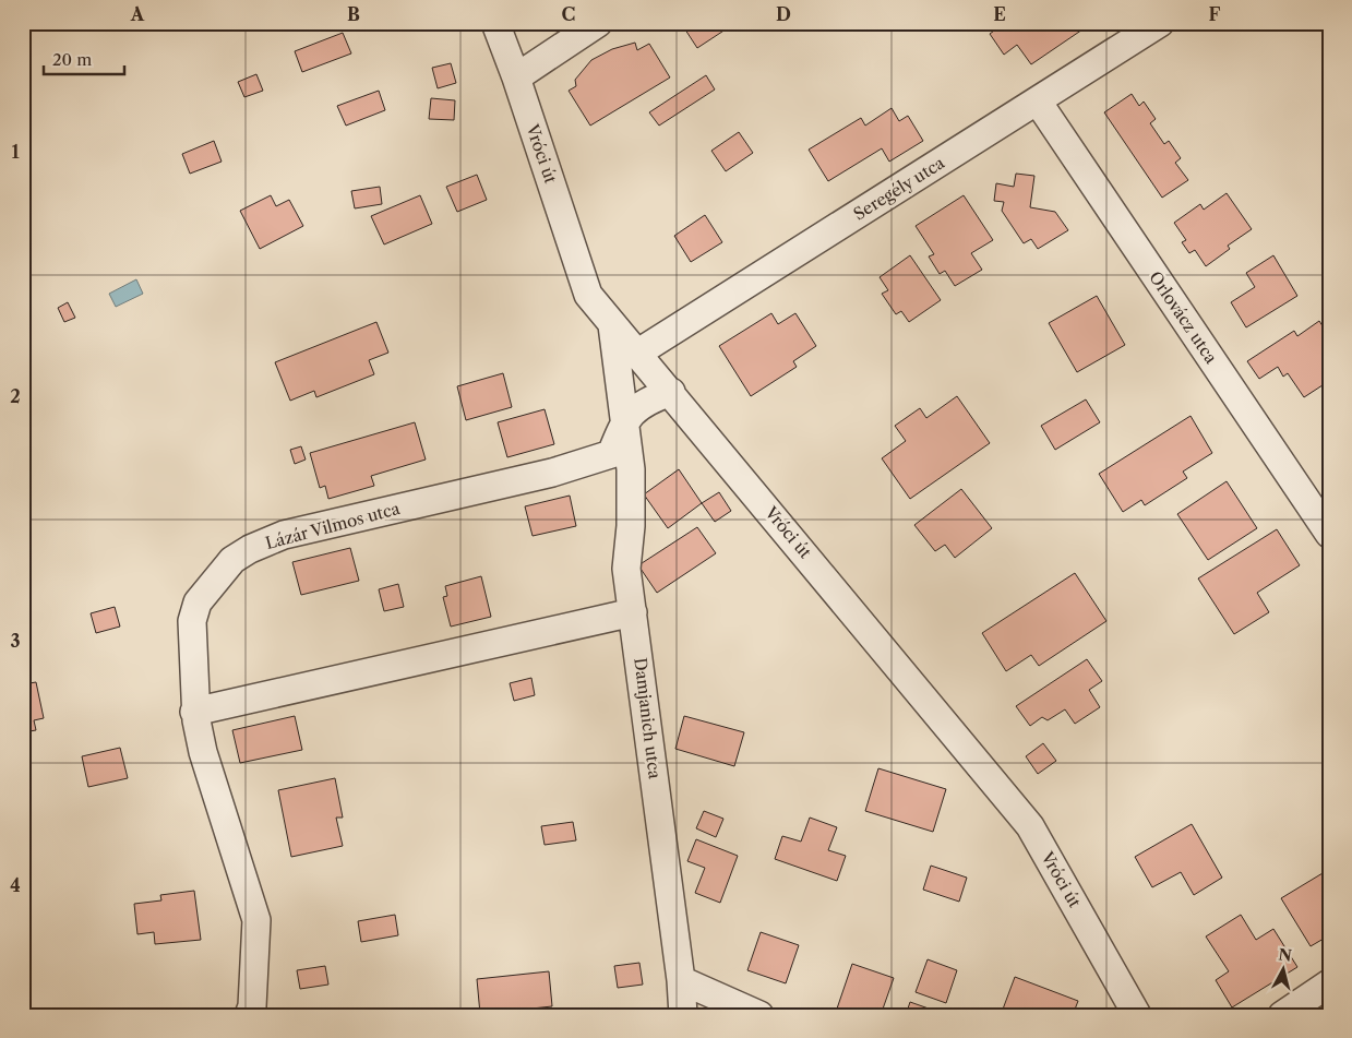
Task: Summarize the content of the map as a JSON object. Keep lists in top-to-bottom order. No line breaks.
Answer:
{"streets":{"street":["Vróci út","Seregély utca","Orlovácz utca","Lázár Vilmos utca","Damjanich utca"]},"crossings":[["Vróci út","Seregély utca"],["Vróci út","Damjanich utca"],["Seregély utca","Orlovácz utca"],["Lázár Vilmos utca","Damjanich utca"]],"scale_bar":"20 m","north":"top","grid":{"columns":["A","B","C","D","E","F"],"rows":["1","2","3","4"]}}
